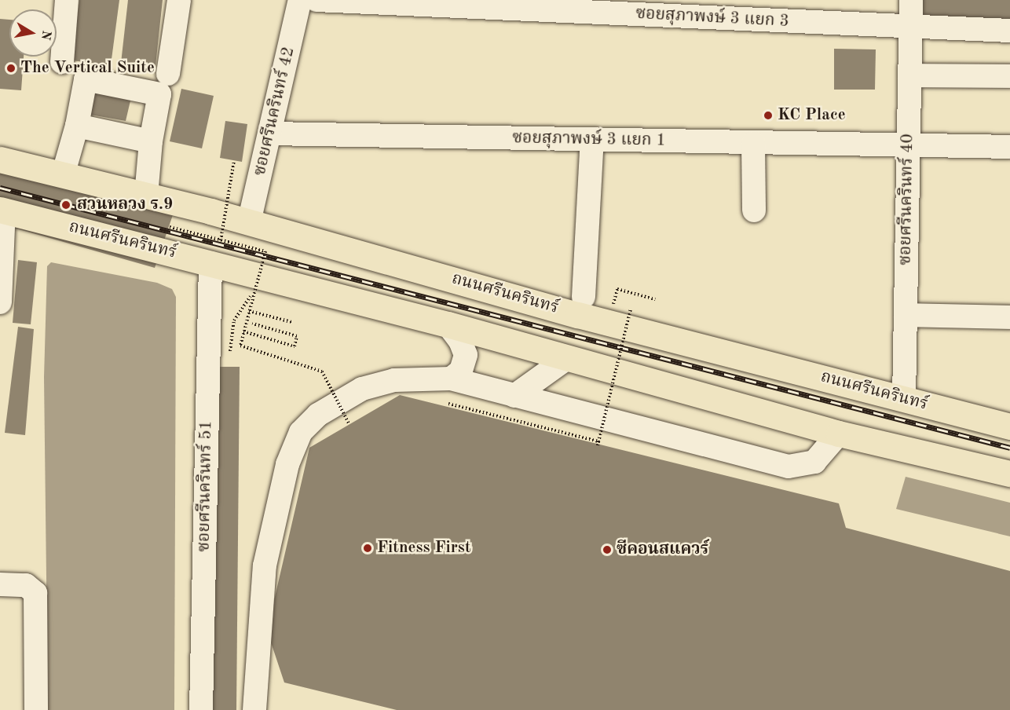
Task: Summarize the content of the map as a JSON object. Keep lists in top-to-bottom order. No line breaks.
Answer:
{"streets":{"main road":["ถนนศรีนครินทร์"],"street":["ซอยสุภาพงษ์ 3 แยก 3","ซอยศรีนครินทร์ 42","ซอยสุภาพงษ์ 3 แยก 1","ซอยศรีนครินทร์ 40","ซอยศรีนครินทร์ 51"]},"crossings":[["ซอยสุภาพงษ์ 3 แยก 3","ซอยศรีนครินทร์ 40"],["ซอยศรีนครินทร์ 42","ซอยสุภาพงษ์ 3 แยก 1"],["ซอยศรีนครินทร์ 42","ถนนศรีนครินทร์"],["ซอยสุภาพงษ์ 3 แยก 1","ซอยศรีนครินทร์ 40"],["ซอยศรีนครินทร์ 40","ถนนศรีนครินทร์"],["ถนนศรีนครินทร์","ซอยศรีนครินทร์ 51"]],"places":["The Vertical Suite","KC Place","สวนหลวง ร.9","Fitness First","ซีคอนสแควร์"],"north":"right"}
